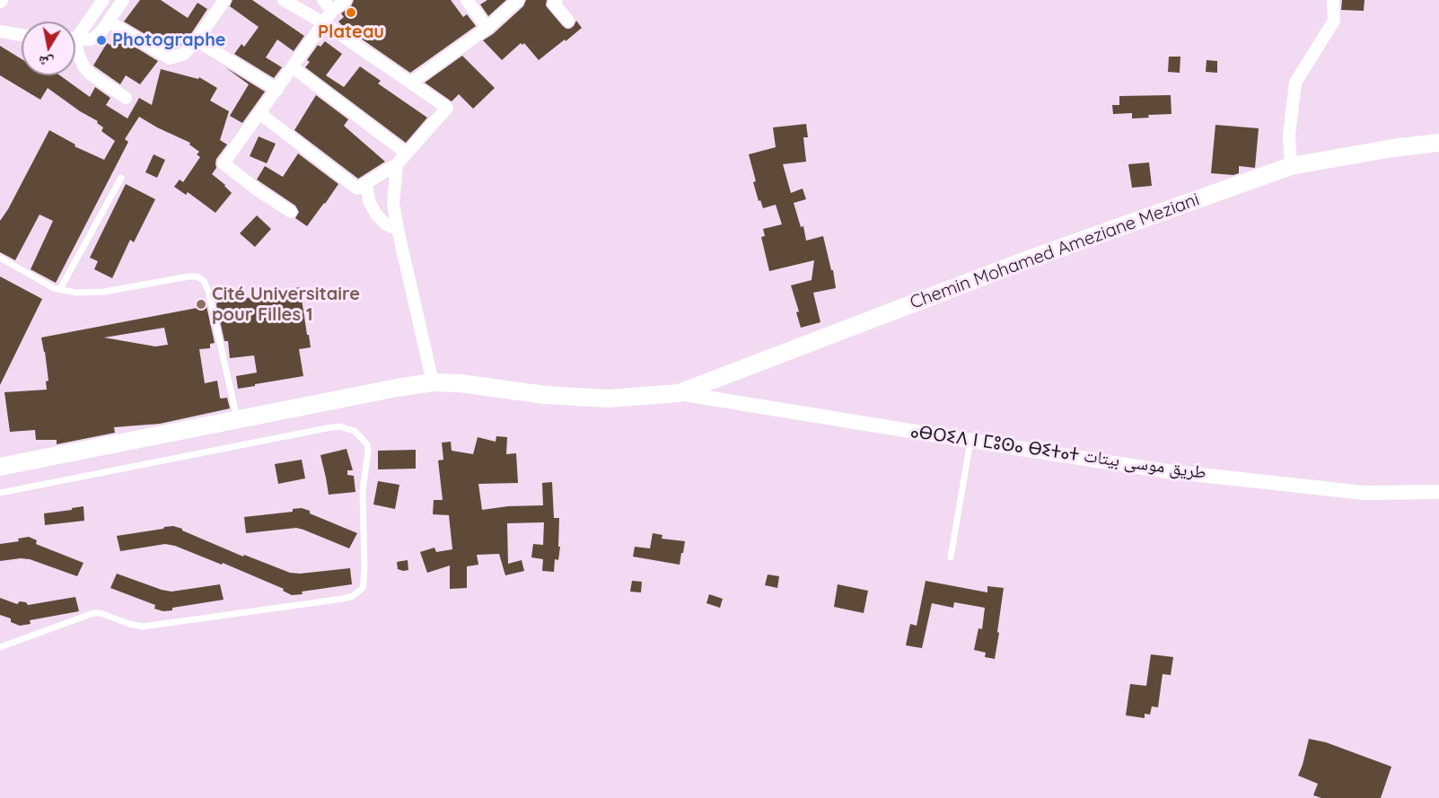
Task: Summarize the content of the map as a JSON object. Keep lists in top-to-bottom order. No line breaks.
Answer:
{"streets":{"main road":["Chemin Mohamed Ameziane Meziani"],"street":["ⴰⴱⵔⵉⴷ ⵏ ⵎⵓⵙⴰ ⴱⵉⵜⴰⵜ طريق موسى بيتات"]},"crossings":[["Chemin Mohamed Ameziane Meziani","ⴰⴱⵔⵉⴷ ⵏ ⵎⵓⵙⴰ ⴱⵉⵜⴰⵜ طريق موسى بيتات"]],"places":["Plateau","Photographe","Cité Universitaire pour Filles 1"],"north":"bottom"}
